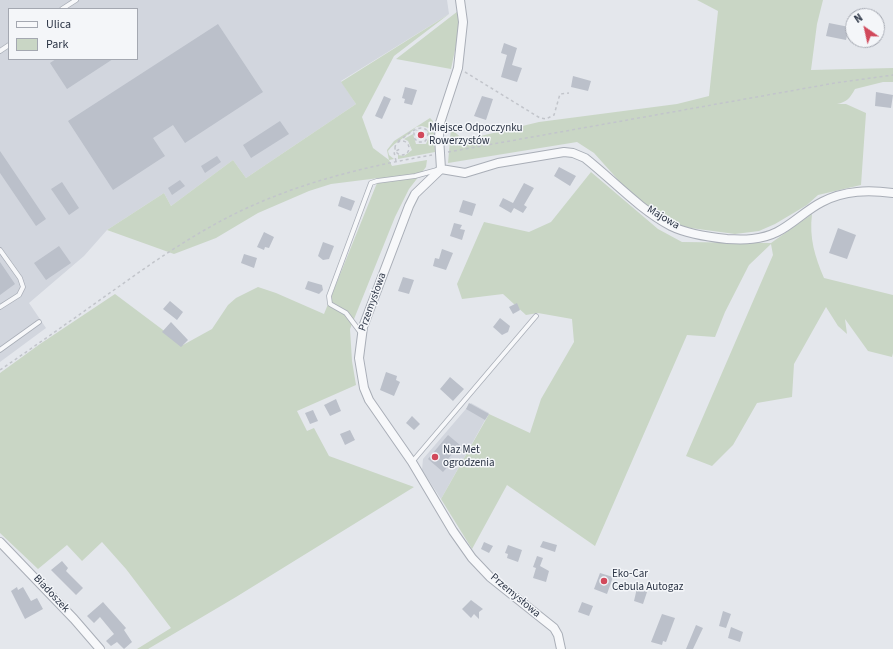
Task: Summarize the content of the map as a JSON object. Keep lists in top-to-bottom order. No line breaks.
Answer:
{"streets":{"street":["Majowa","Przemysłowa","Biadoszek"]},"crossings":[["Majowa","Przemysłowa"]],"places":["Miejsce Odpoczynku Rowerzystów","Naz Met ogrodzenia","Eko-Car Cebula Autogaz"],"legend":["Ulica","Park"],"north":"top left"}
